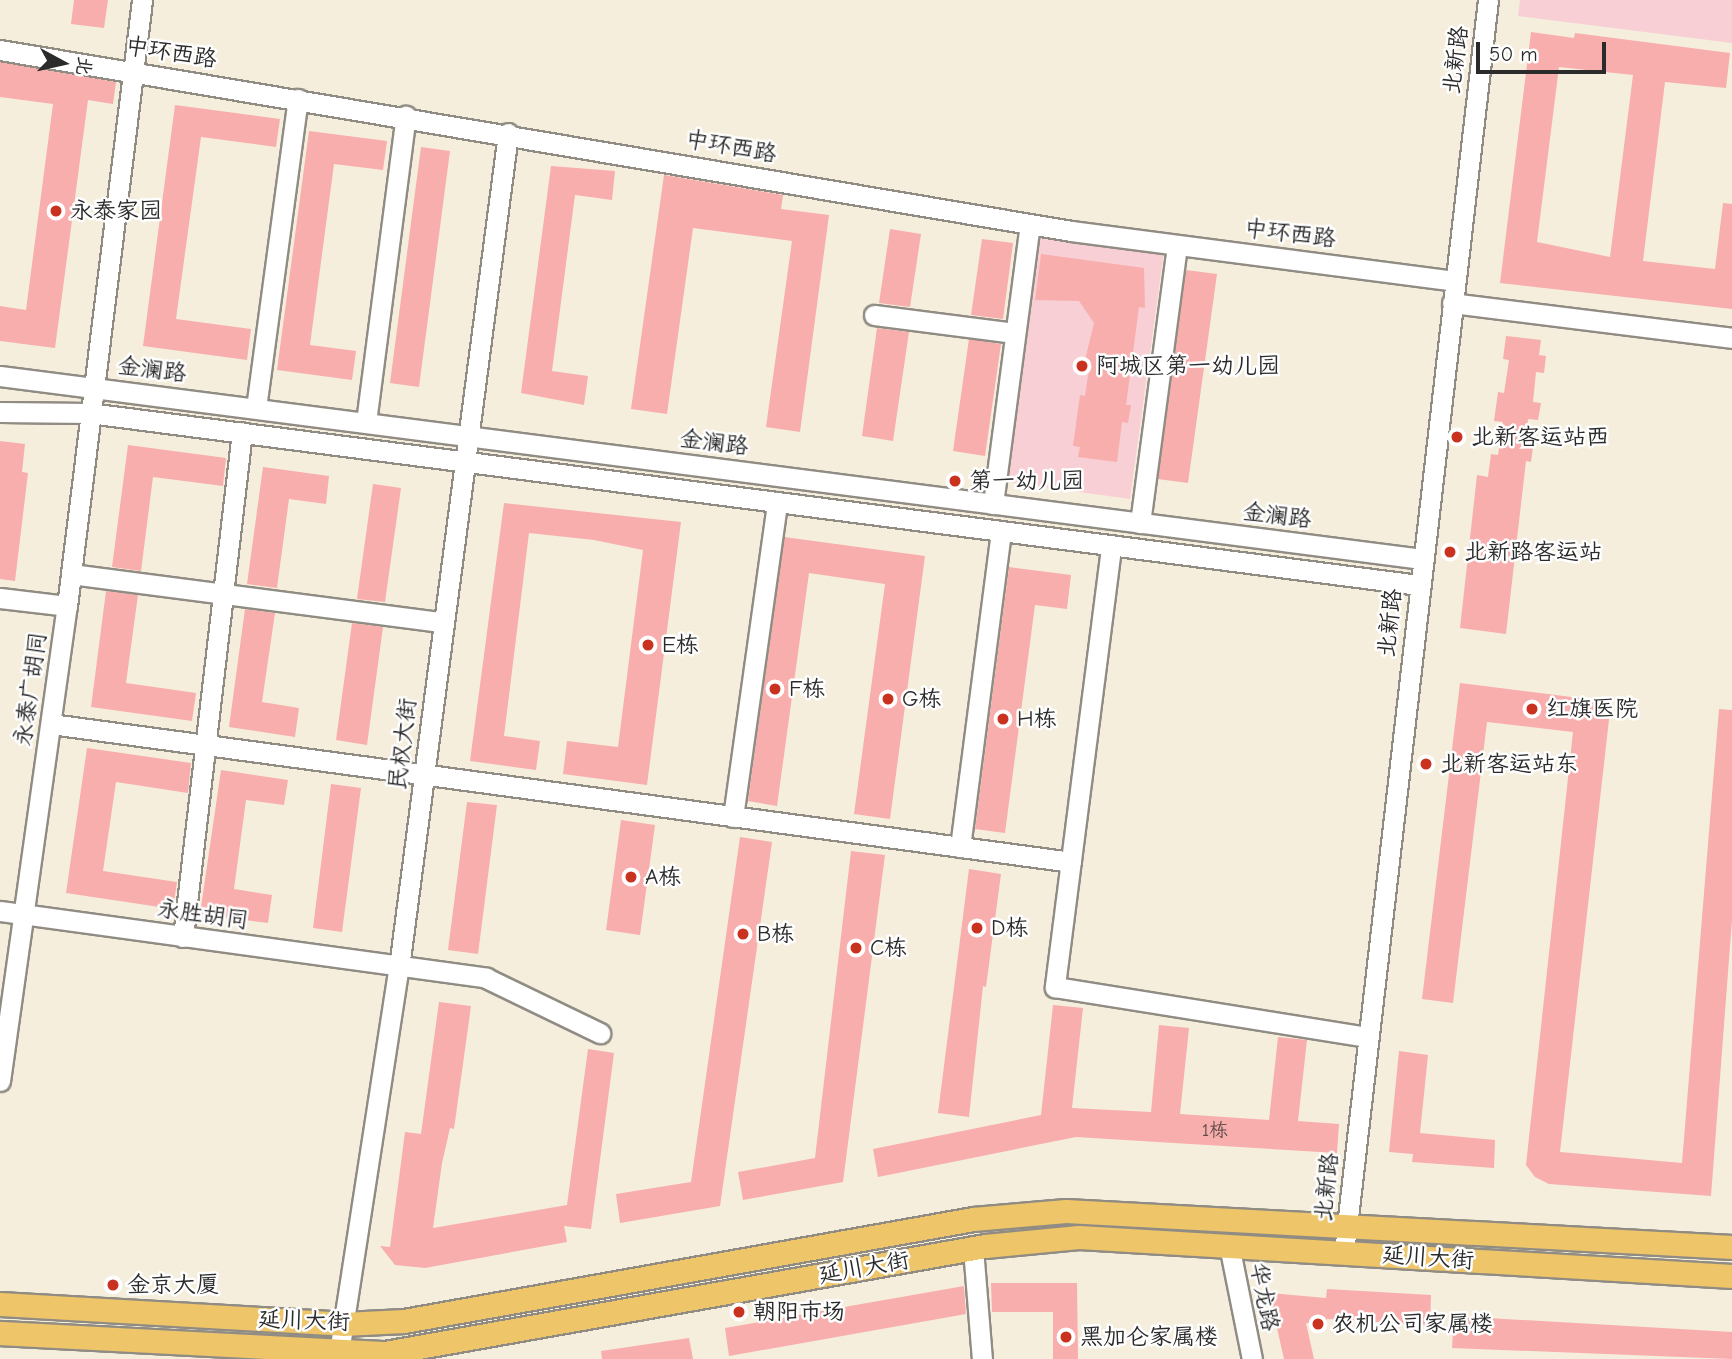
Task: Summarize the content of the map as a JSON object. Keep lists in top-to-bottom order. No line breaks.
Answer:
{"streets":{"main road":["延川大街"],"street":["中环西路","北新路","金澜路","永泰广胡同","民权大街","永胜胡同","华龙路"]},"crossings":[["中环西路","北新路"],["中环西路","永泰广胡同"],["中环西路","民权大街"],["北新路","金澜路"],["北新路","延川大街"],["金澜路","永泰广胡同"],["金澜路","民权大街"],["永泰广胡同","永胜胡同"],["民权大街","永胜胡同"],["民权大街","延川大街"],["延川大街","华龙路"]],"places":["永泰家园","阿城区第一幼儿园","北新客运站西","第一幼儿园","北新路客运站","E栋","F栋","G栋","红旗医院","H栋","北新客运站东","A栋","D栋","B栋","C栋","金京大厦","朝阳市场","农机公司家属楼","黑加仑家属楼"],"house_numbers":["1栋"],"scale_bar":"50 m","north":"right"}
